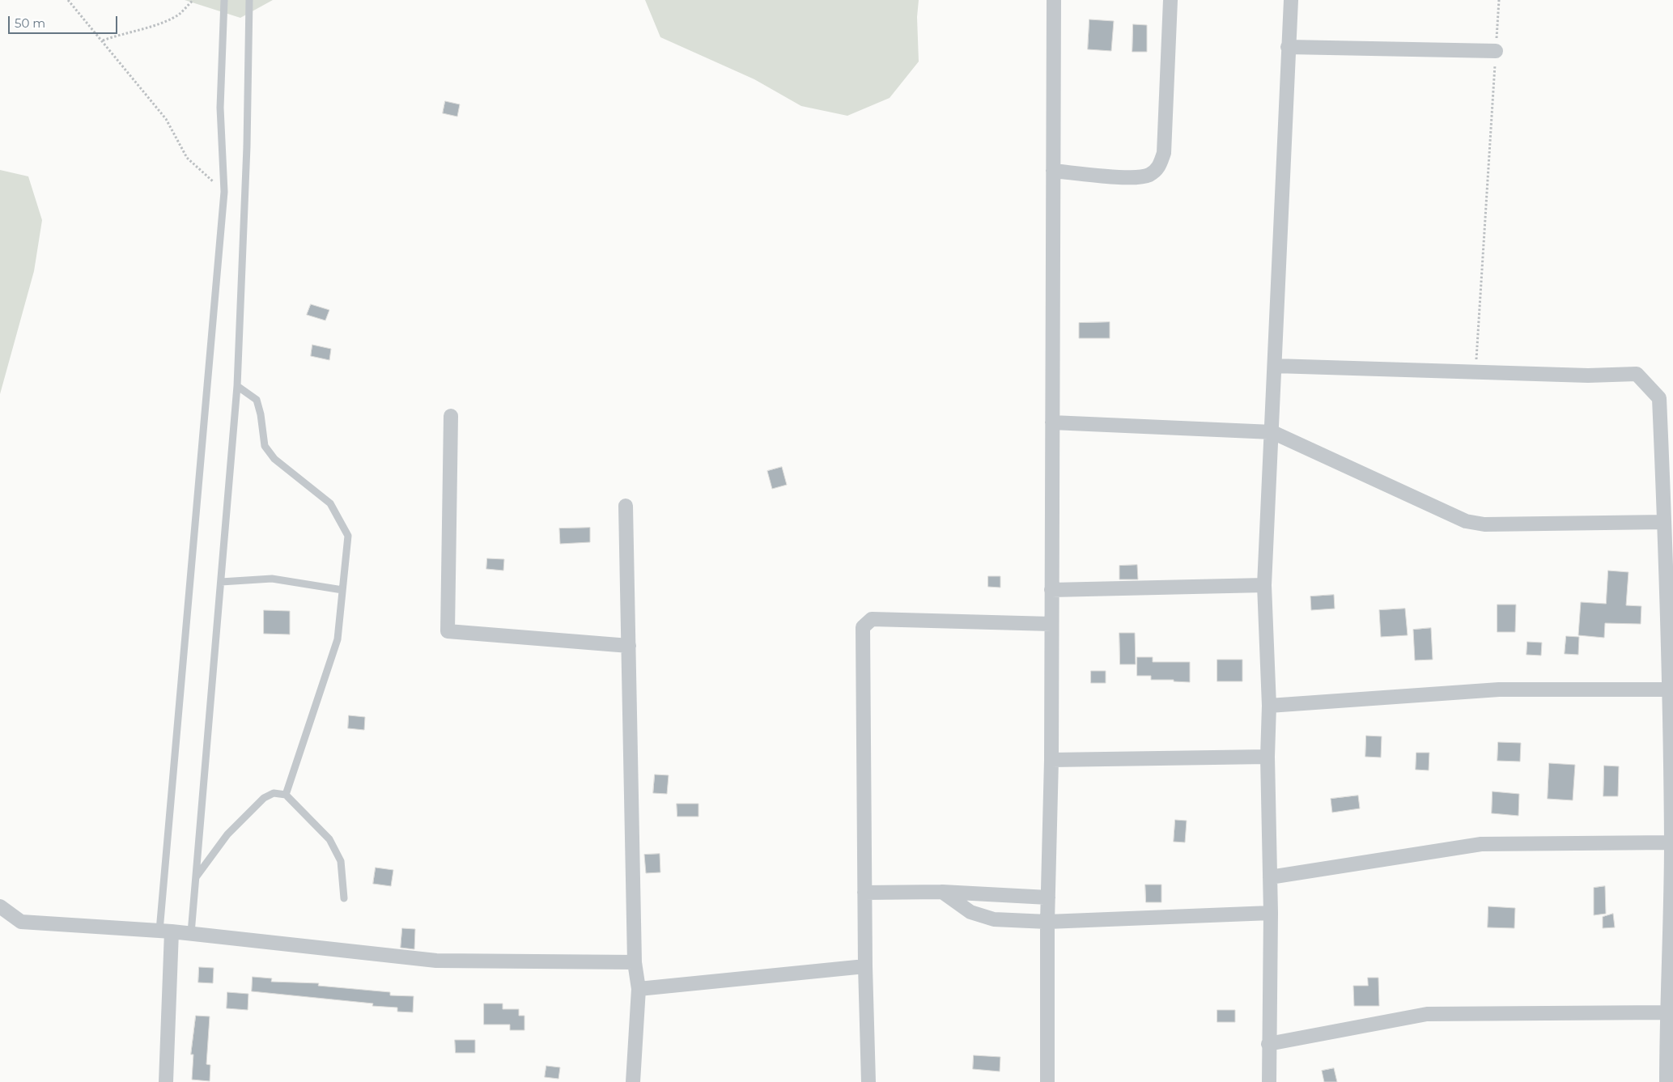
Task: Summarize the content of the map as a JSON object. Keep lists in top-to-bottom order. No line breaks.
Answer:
{"scale_bar":"50 m"}
